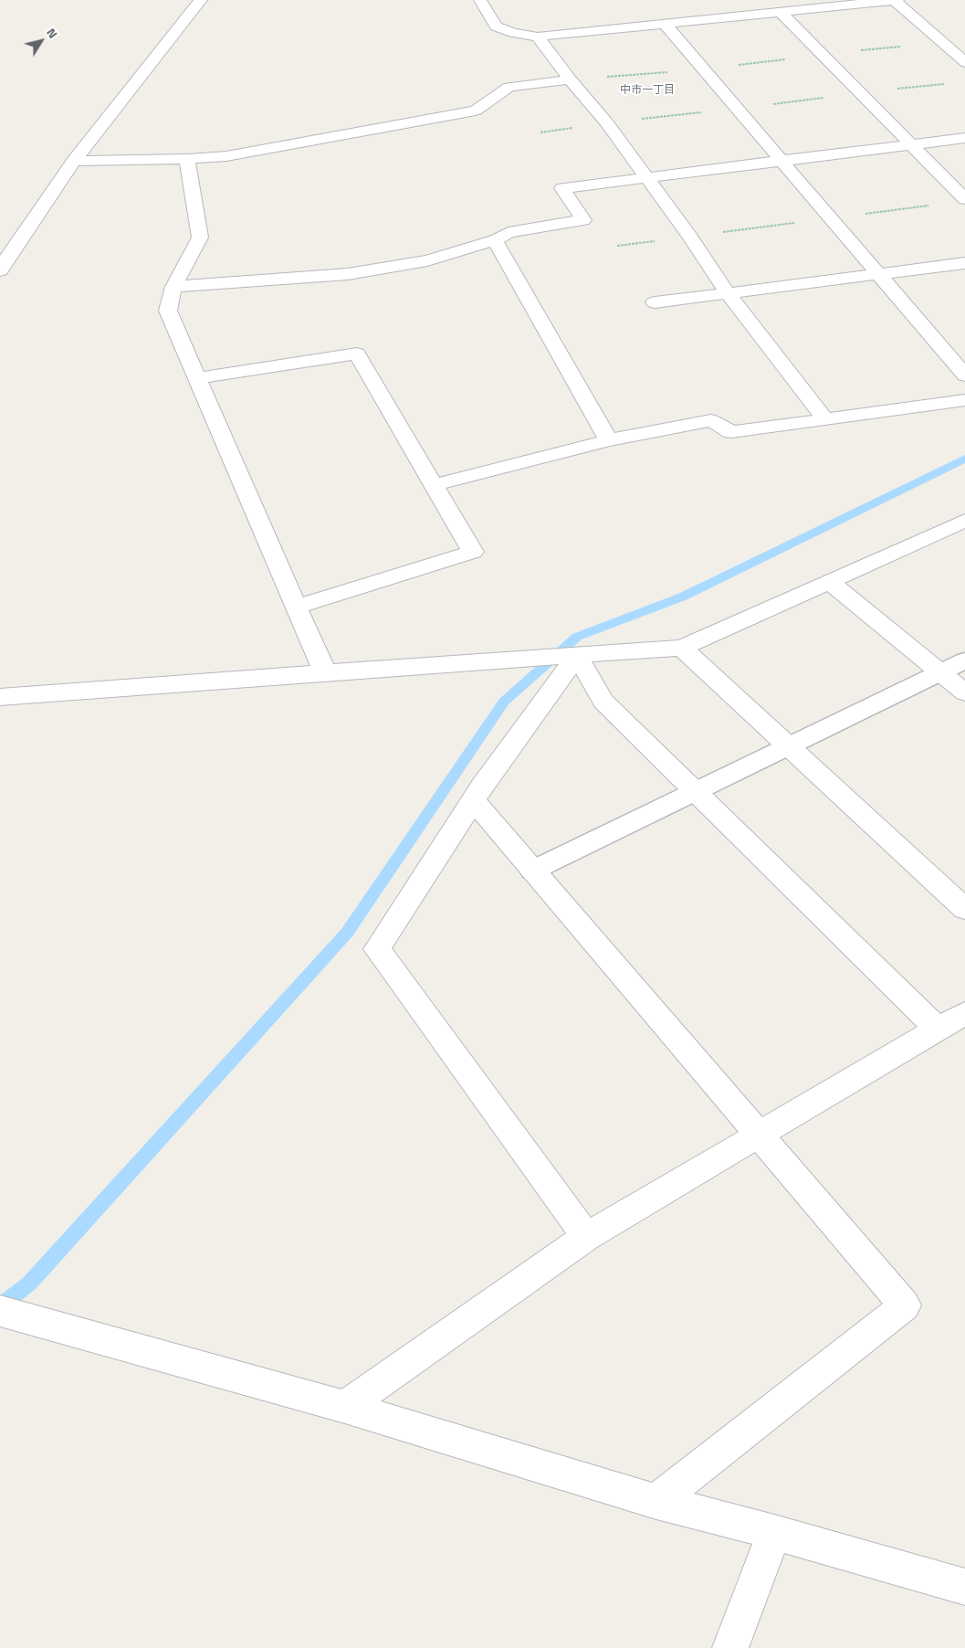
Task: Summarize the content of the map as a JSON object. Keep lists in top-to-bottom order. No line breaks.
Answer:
{"districts":["中市一丁目"],"north":"top right"}
